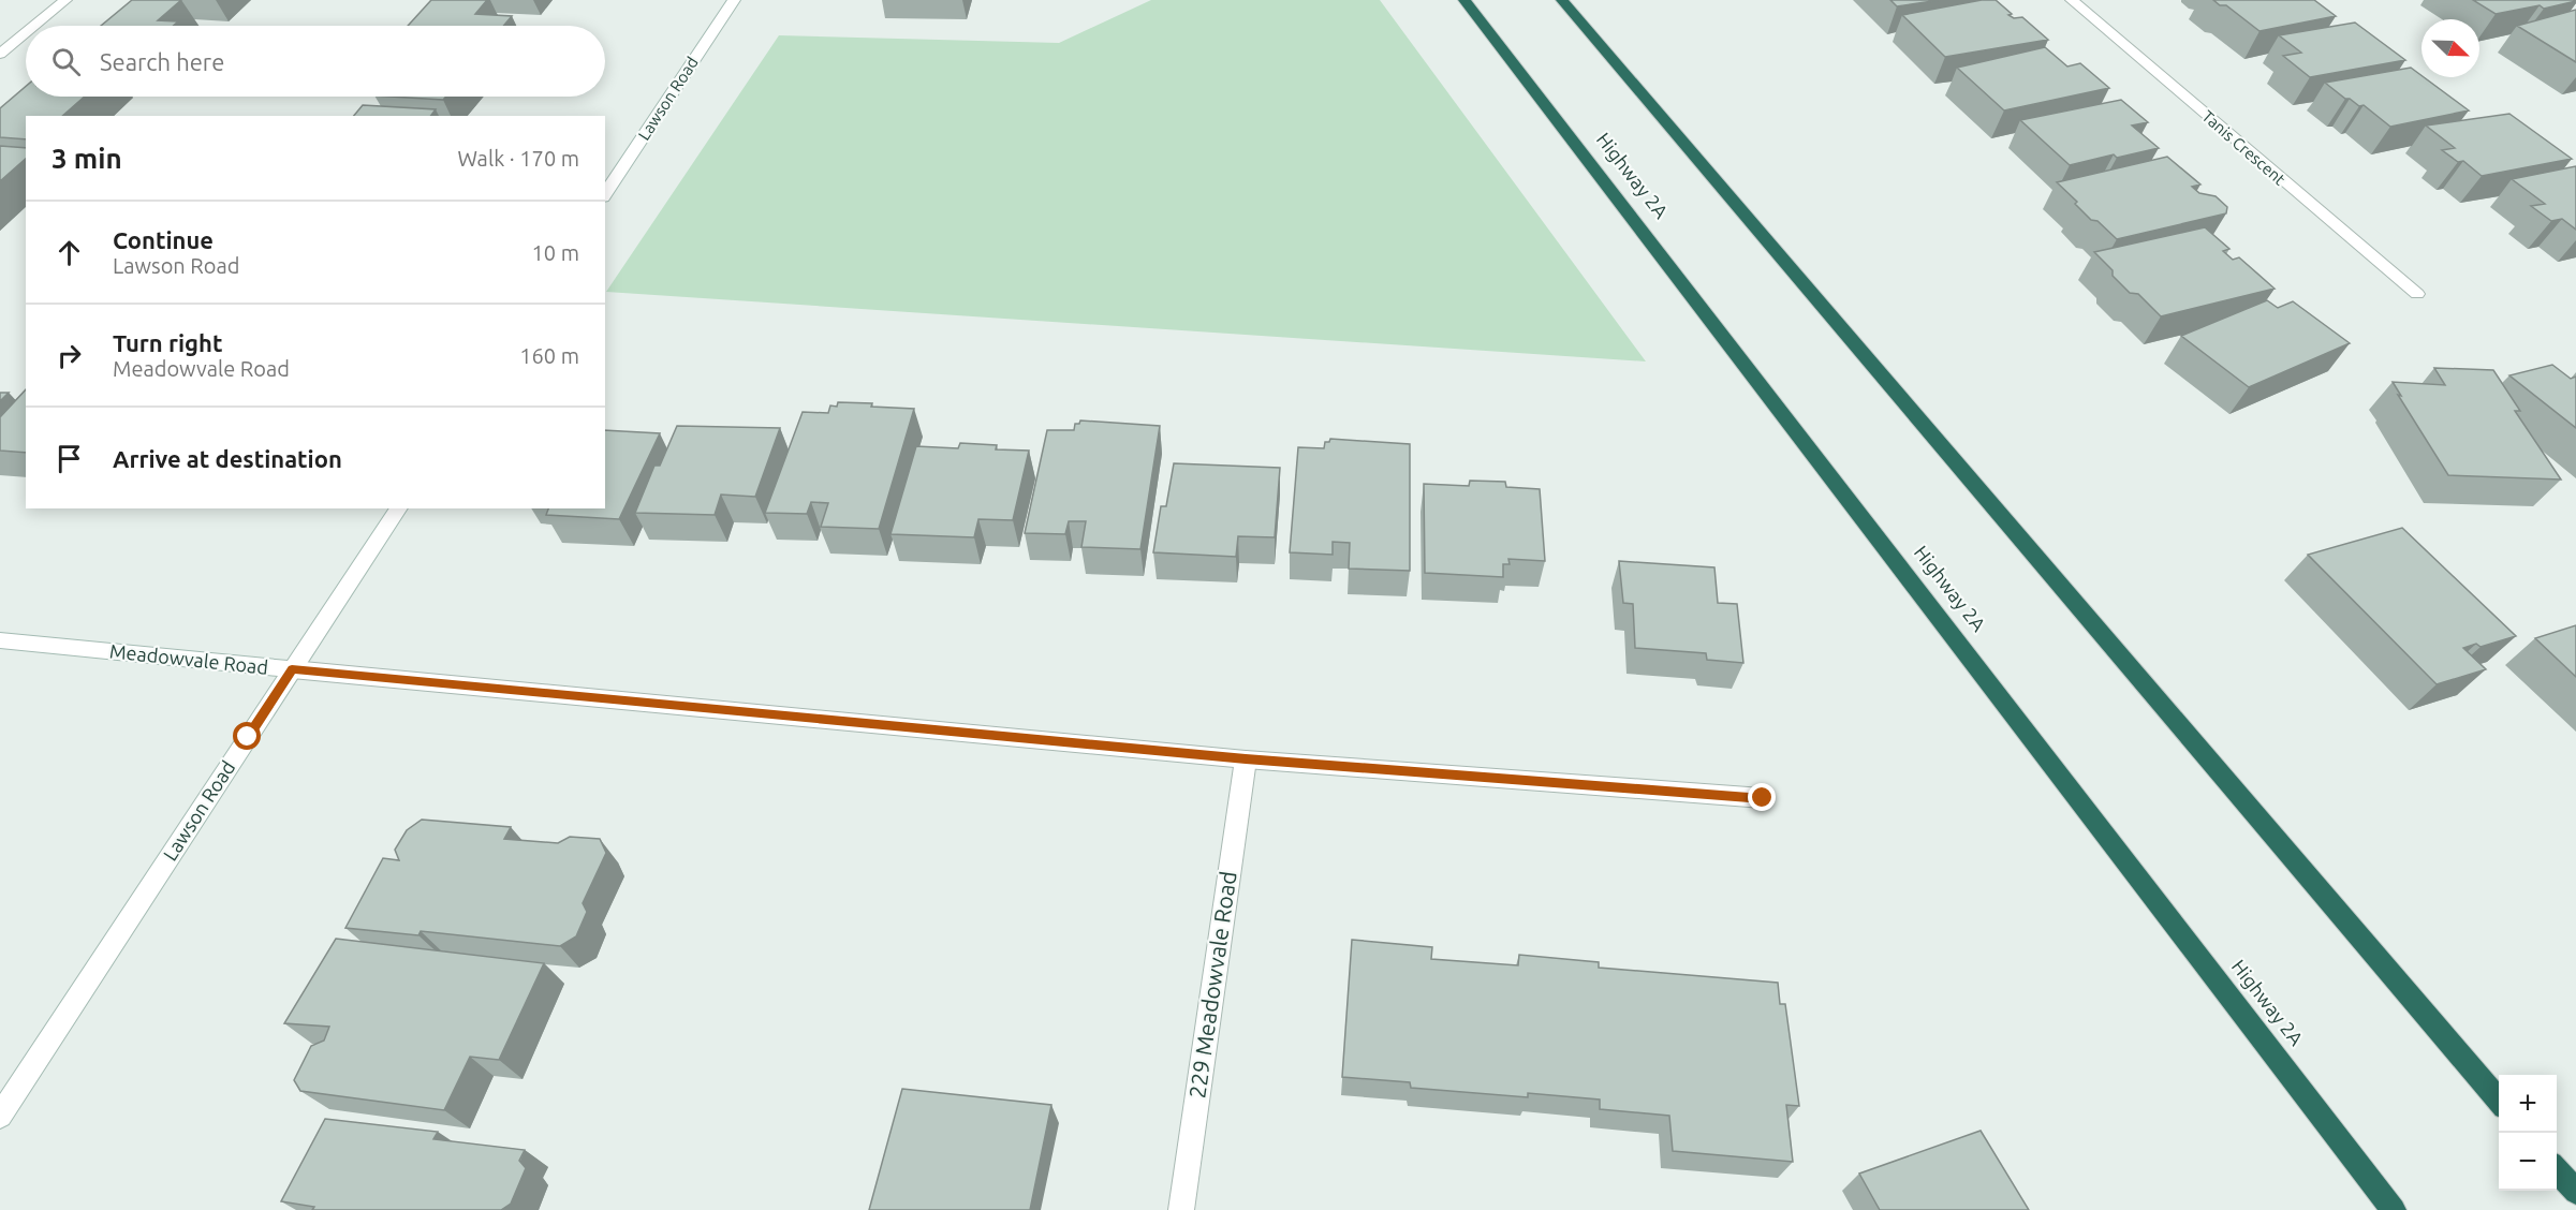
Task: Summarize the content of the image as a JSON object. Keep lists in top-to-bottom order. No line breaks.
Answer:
{"streets":{"highway":["Highway 2A"],"street":["Lawson Road","Tanis Crescent","Meadowvale Road","229 Meadowvale Road"]},"crossings":[["Lawson Road","Meadowvale Road"],["Meadowvale Road","229 Meadowvale Road"]],"north":"bottom right","page":{"search":"Search here","heading":["3 min","Walk · 170 m"],"list":[["Continue","Lawson Road","10 m"],["Turn right","Meadowvale Road","160 m"],"Arrive at destination"],"map_buttons":["+","−"]}}
